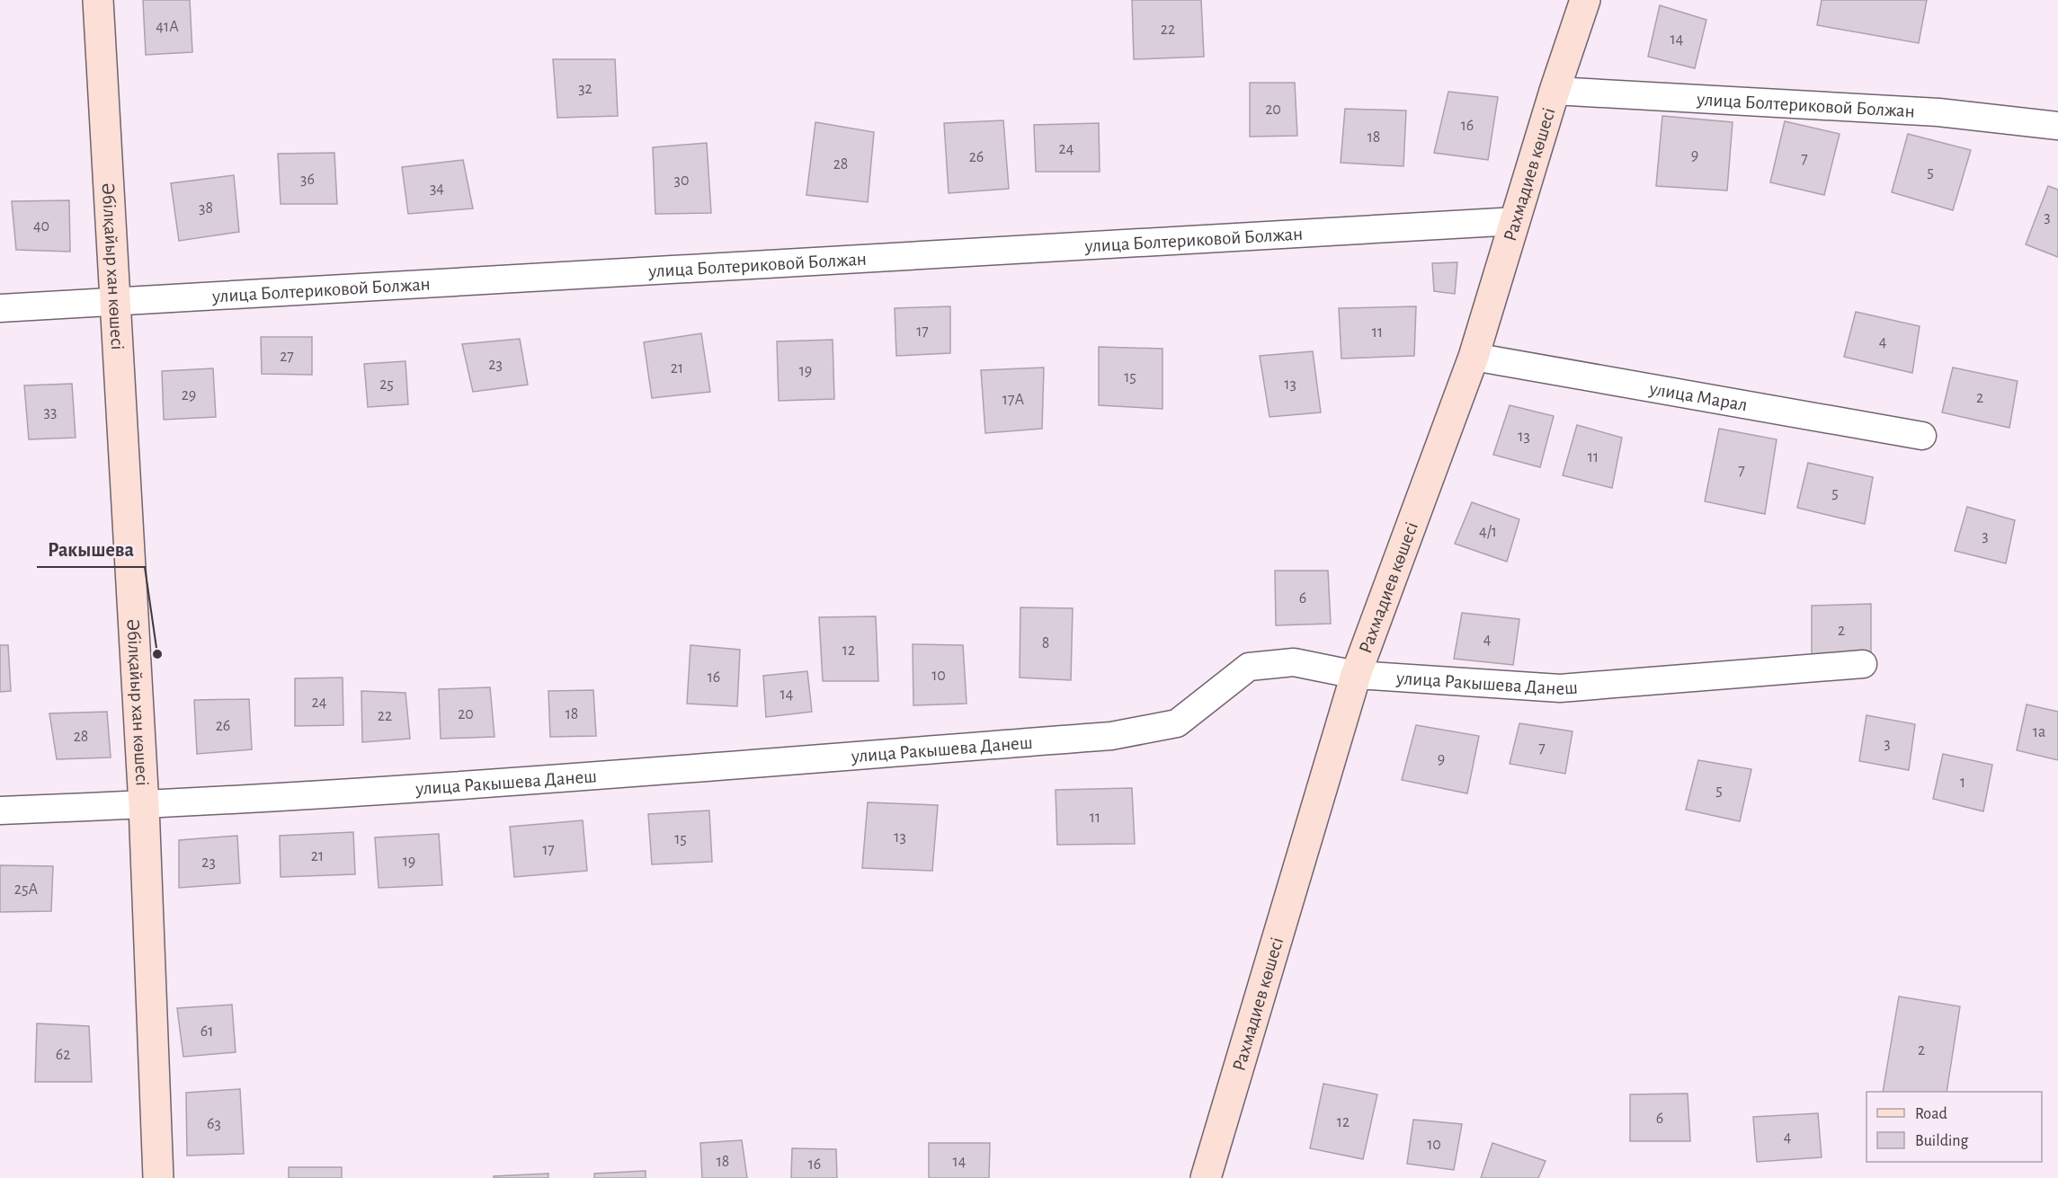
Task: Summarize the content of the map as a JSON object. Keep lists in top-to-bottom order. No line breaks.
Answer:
{"streets":{"street":["улица Болтериковой Болжан","Рахмадиев көшесі","Әбілқайыр хан көшесі","улица Марал","улица Ракышева Данеш"]},"crossings":[["улица Болтериковой Болжан","Рахмадиев көшесі"],["улица Болтериковой Болжан","Әбілқайыр хан көшесі"],["Рахмадиев көшесі","улица Марал"],["Рахмадиев көшесі","улица Ракышева Данеш"],["Әбілқайыр хан көшесі","улица Ракышева Данеш"]],"places":["Ракышева"],"house_numbers":["41А","22","14","32","20","16","18","24","9","26","7","28","5","36","30","34","38","3","40","17","11","4","27","23","21","19","15","25","13","29","2","17А","33","13","11","7","5","4/1","3","6","2","4","8","12","10","16","14","24","20","18","22","26","1а","28","3","7","9","1","5","11","13","15","17","21","19","23","25А","61","2","62","6","12","63","4","10","18","14","16"],"legend":["Road","Building"]}
